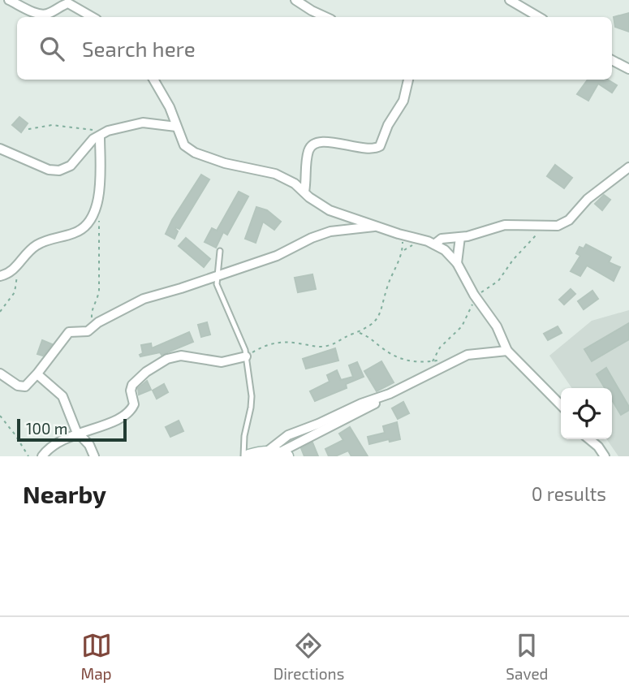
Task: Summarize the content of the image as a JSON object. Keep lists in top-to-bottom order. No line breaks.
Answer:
{"scale_bar":"100 m","page":{"search":"Search here","scale":"100 m","heading":["Nearby","0 results"],"nav":["Map","Directions","Saved"]}}
